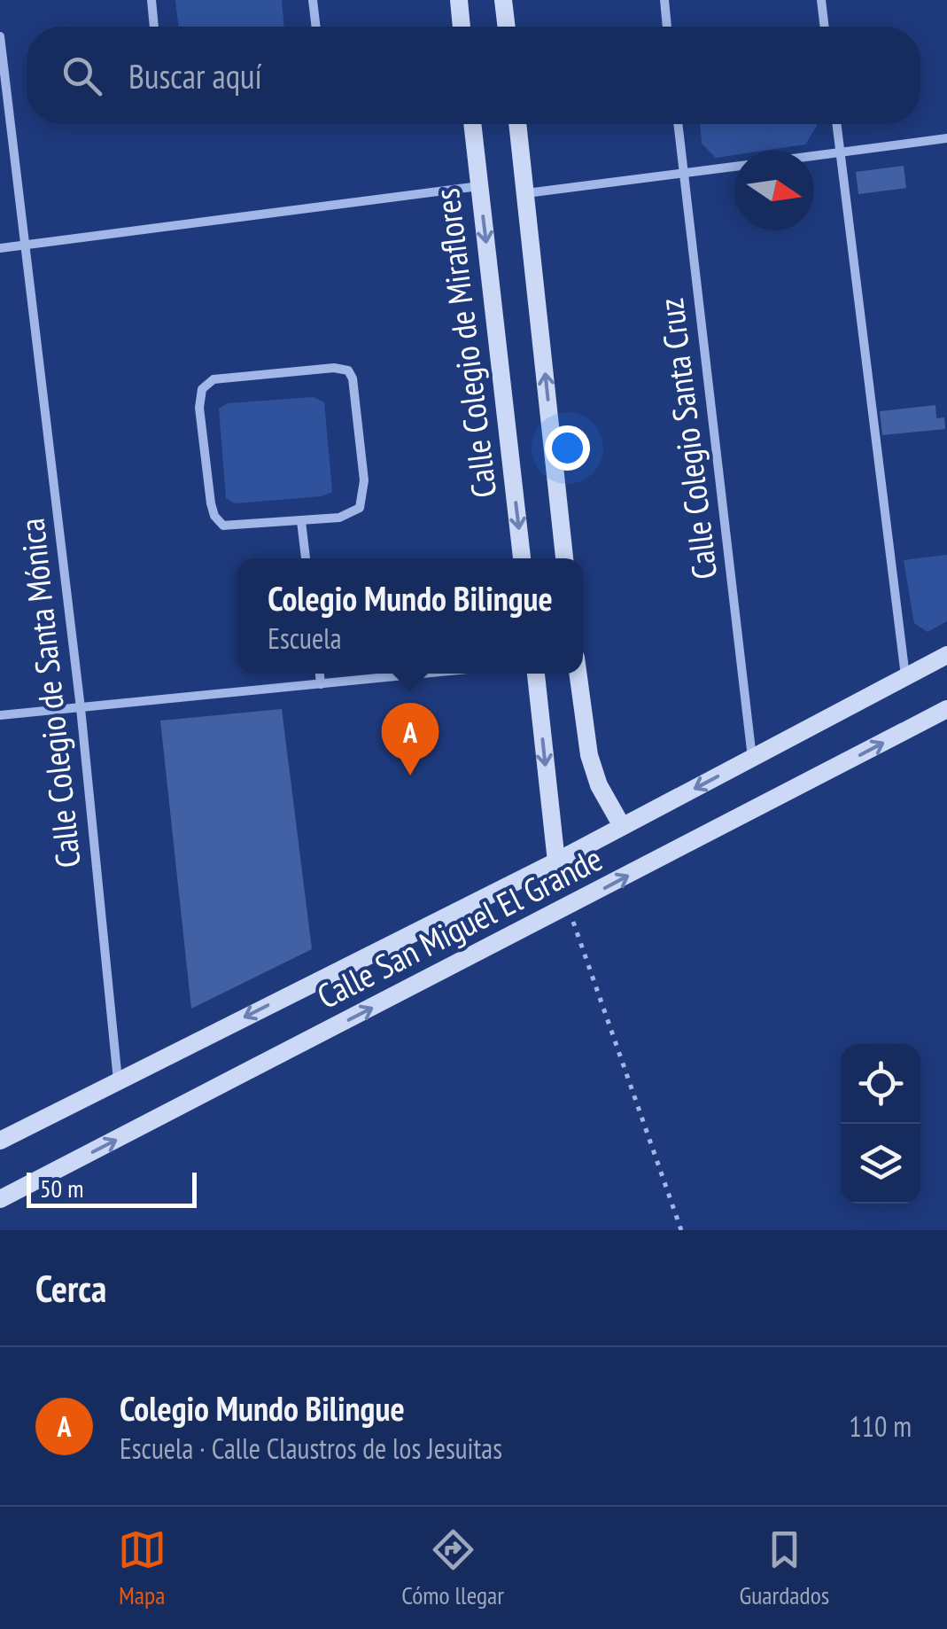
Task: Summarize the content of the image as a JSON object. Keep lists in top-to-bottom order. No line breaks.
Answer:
{"streets":{"street":["Calle Colegio de Miraflores","Calle Colegio Santa Cruz","Calle Colegio de Santa Mónica","Calle San Miguel El Grande"]},"crossings":[["Calle Colegio Santa Cruz","Calle San Miguel El Grande"],["Calle Colegio de Santa Mónica","Calle San Miguel El Grande"]],"scale_bar":"50 m","north":"right","page":{"search":"Buscar aquí","popup":["Colegio Mundo Bilingue","Escuela"],"pins":"A","scale":"50 m","heading":"Cerca","list":[{"mark":"A","name":"Colegio Mundo Bilingue","note":"Escuela · Calle Claustros de los Jesuitas","value":"110 m"}],"nav":["Mapa","Cómo llegar","Guardados"]}}
